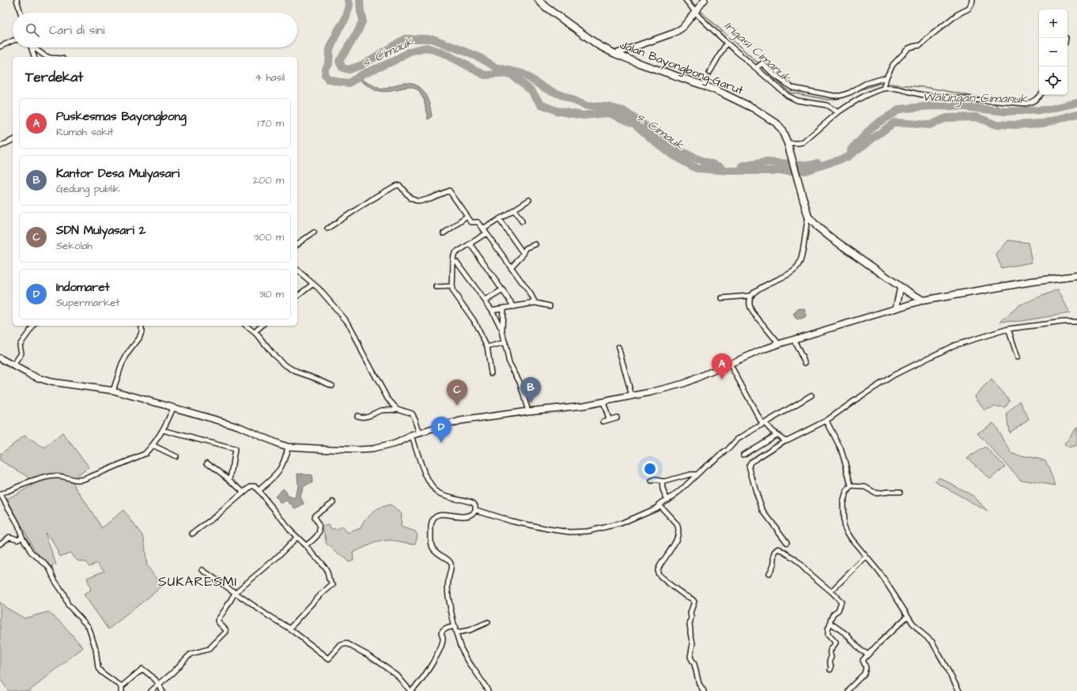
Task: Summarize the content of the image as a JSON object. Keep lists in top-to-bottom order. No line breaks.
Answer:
{"streets":{"main road":["Jalan Bayongbong-Garut"]},"districts":["SUKARESMI"],"water":["s. Cimauk","Irigasi Cimanuk","Walungan Cimanuk"],"page":{"map_buttons":["+","−"],"search":"Cari di sini","heading":["Terdekat","4 hasil"],"list":[{"mark":"A","name":"Puskesmas Bayongbong","note":"Rumah sakit","value":"170 m"},{"mark":"B","name":"Kantor Desa Mulyasari","note":"Gedung publik","value":"200 m"},{"mark":"C","name":"SDN Mulyasari 2","note":"Sekolah","value":"300 m"},{"mark":"D","name":"Indomaret","note":"Supermarket","value":"310 m"}],"pins":["A","B","C","D"]}}
